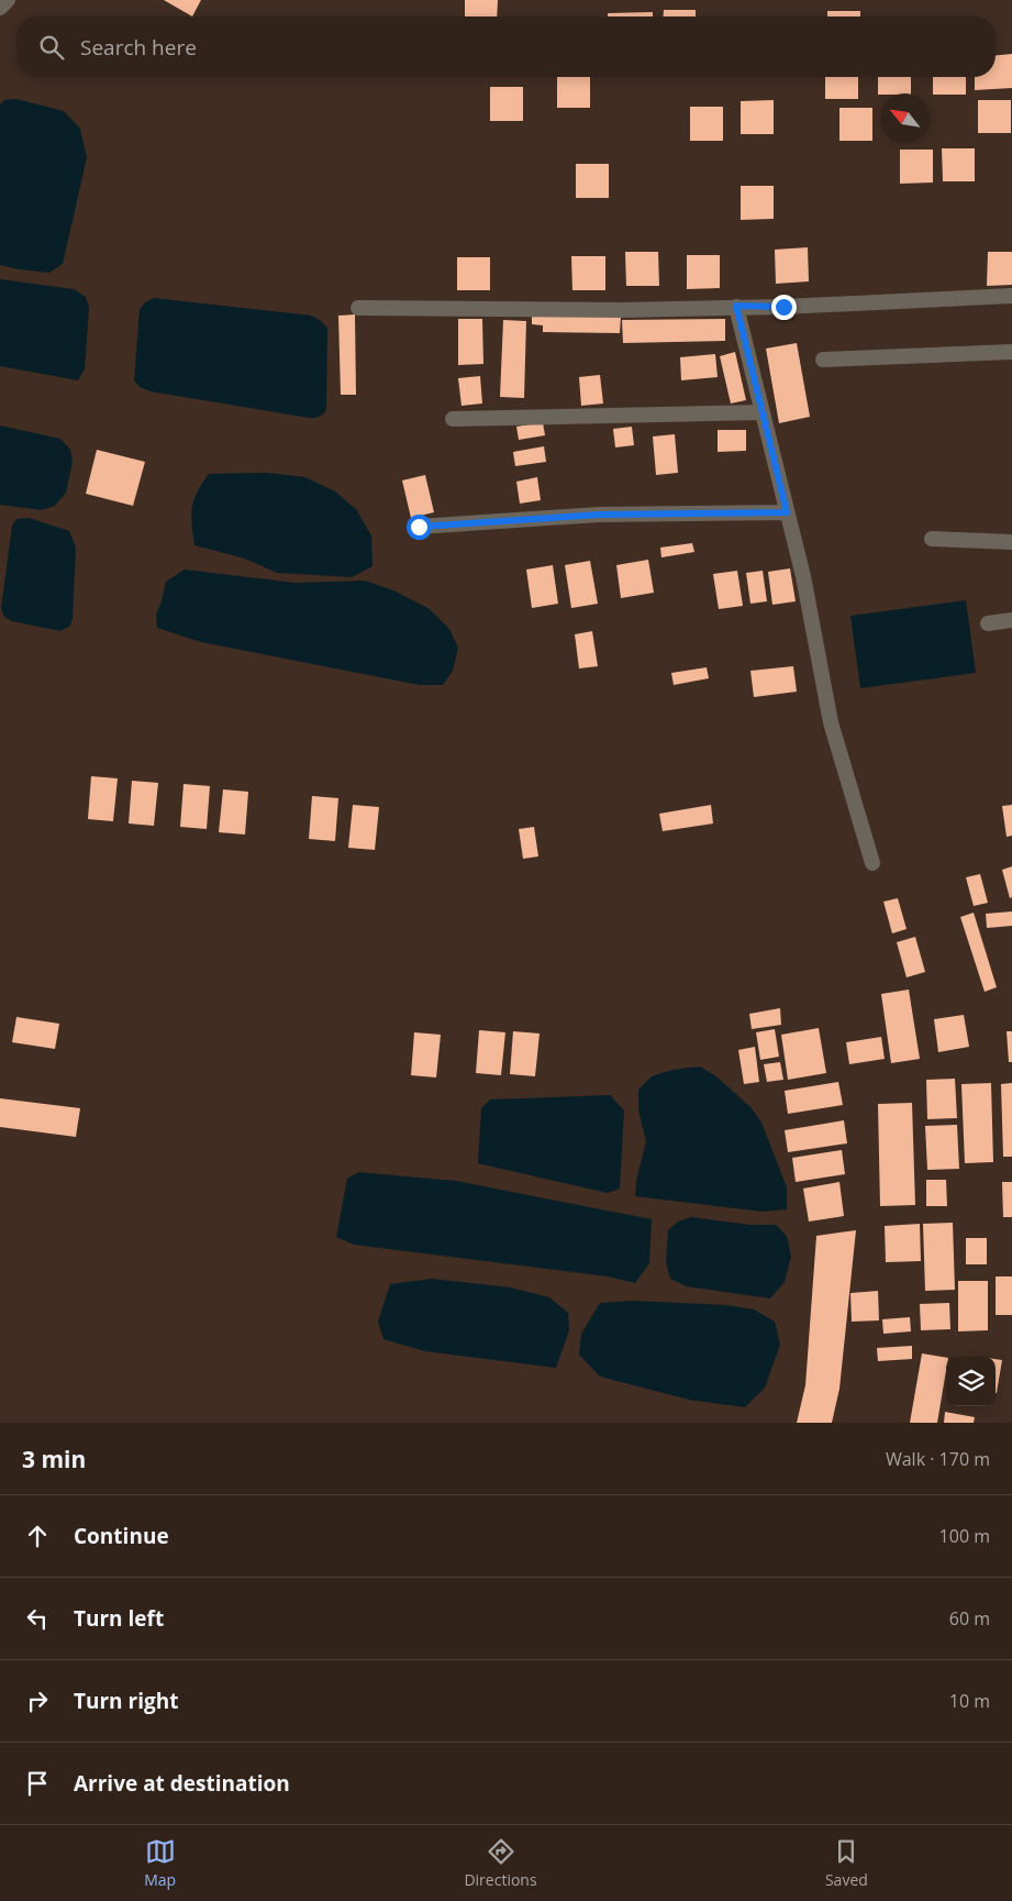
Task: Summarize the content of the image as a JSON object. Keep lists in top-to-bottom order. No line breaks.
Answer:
{"north":"top left","page":{"search":"Search here","heading":["3 min","Walk · 170 m"],"list":[["Continue","100 m"],["Turn left","60 m"],["Turn right","10 m"],"Arrive at destination"],"nav":["Map","Directions","Saved"]}}
